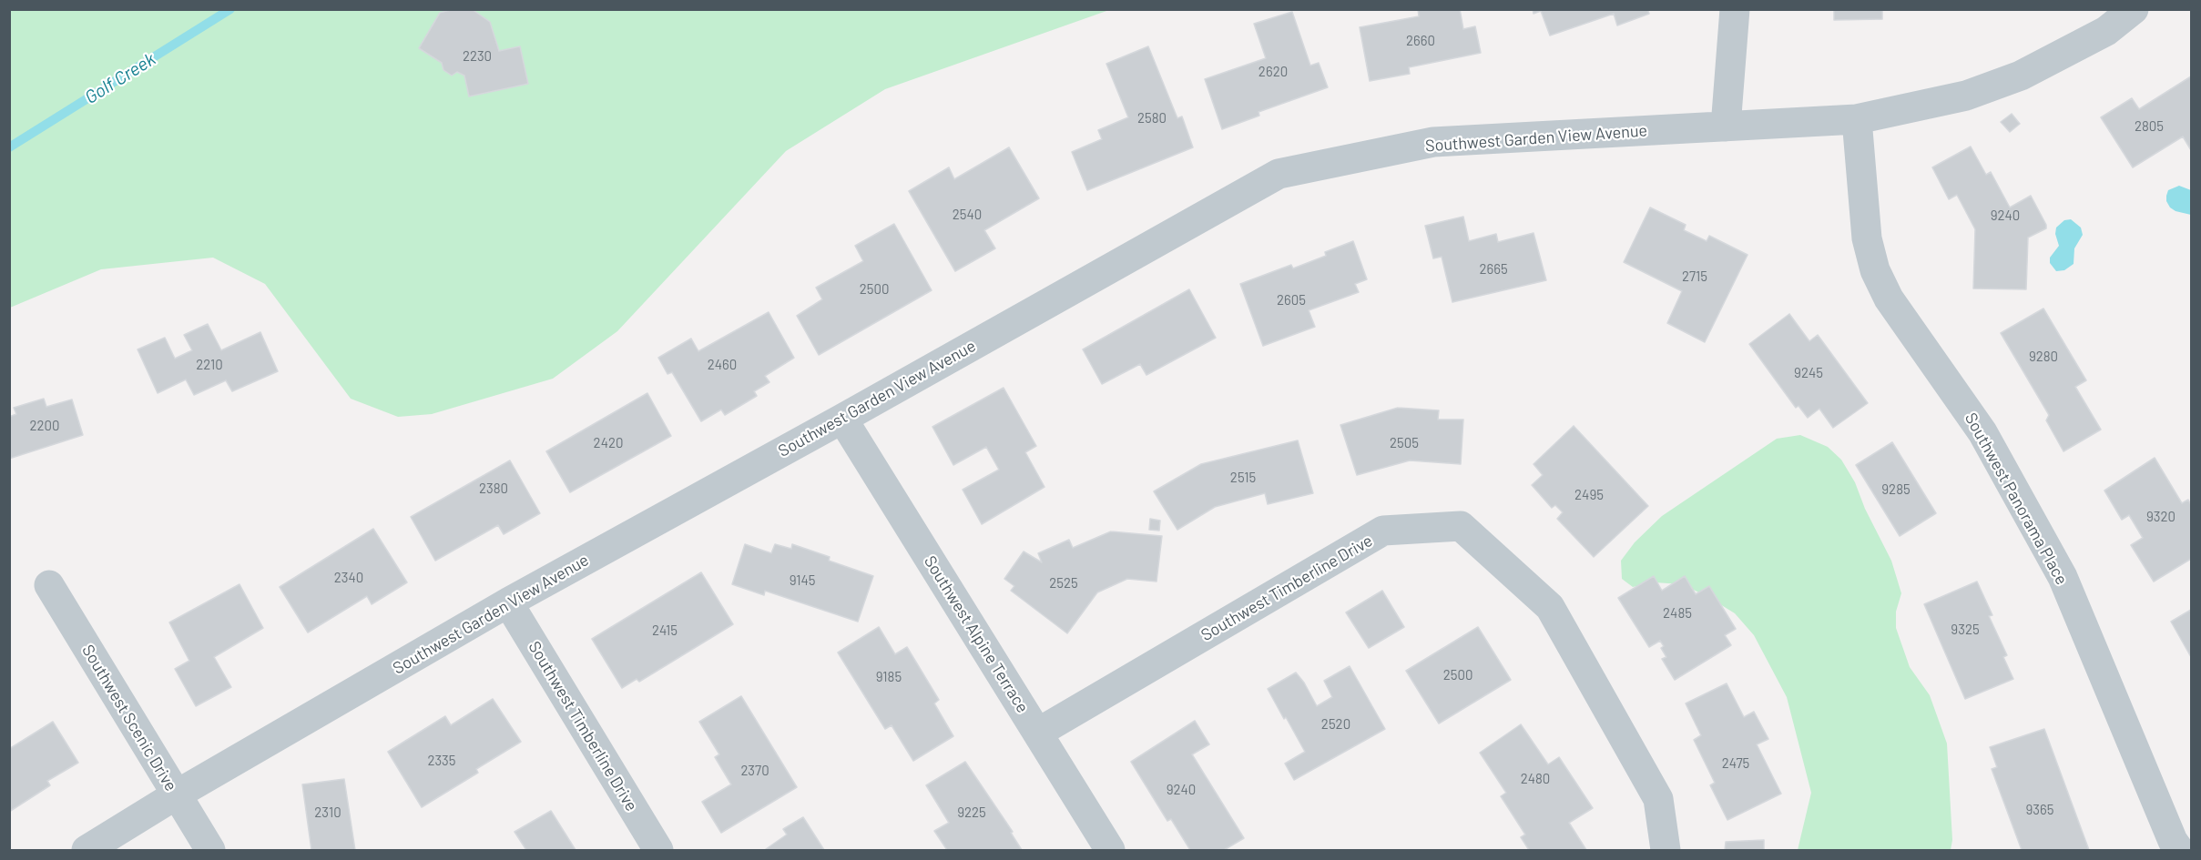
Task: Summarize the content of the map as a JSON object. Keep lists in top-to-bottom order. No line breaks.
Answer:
{"streets":{"street":["Southwest Garden View Avenue","Southwest Panorama Place","Southwest Timberline Drive","Southwest Alpine Terrace","Southwest Scenic Drive"]},"crossings":[["Southwest Garden View Avenue","Southwest Panorama Place"],["Southwest Garden View Avenue","Southwest Timberline Drive"],["Southwest Garden View Avenue","Southwest Alpine Terrace"],["Southwest Garden View Avenue","Southwest Scenic Drive"],["Southwest Timberline Drive","Southwest Alpine Terrace"]],"water":["Golf Creek"],"house_numbers":["2660","2230","2620","2580","2805","2540","9240","2665","2715","2500","2605","9280","2210","2460","9245","2200","2420","2505","2515","2380","9285","2495","9320","2340","9145","2525","2485","9325","2415","2500","9185","2520","2335","2475","2370","2480","9240","9365","2310","9225"]}
